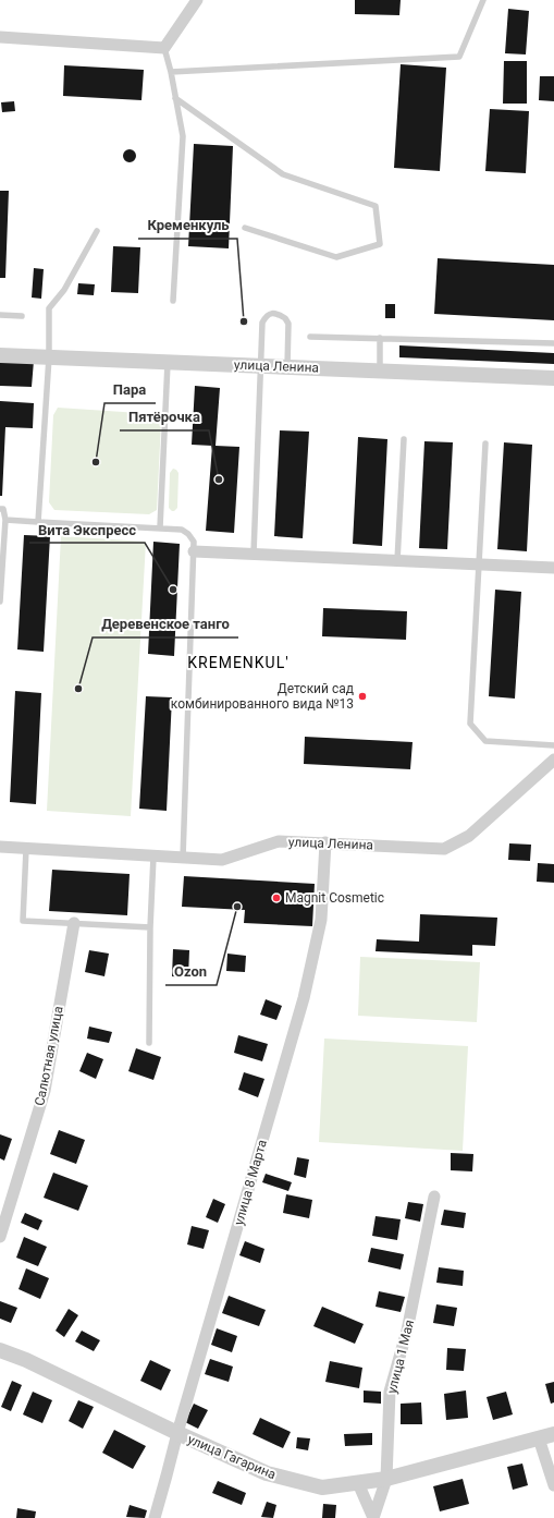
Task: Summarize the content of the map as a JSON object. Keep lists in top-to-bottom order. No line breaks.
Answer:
{"streets":{"street":["улица Ленина","Салютная улица","улица 8 Марта","улица 1 Мая","улица Гагарина"]},"crossings":[["улица Ленина","улица 8 Марта"],["улица 8 Марта","улица Гагарина"],["улица 1 Мая","улица Гагарина"]],"districts":["KREMENKUL'"],"places":["Кременкуль","Пара","Пятёрочка","Вита Экспресс","Деревенское танго","Детский сад комбинированного вида №13","Magnit Cosmetic","Ozon"]}
